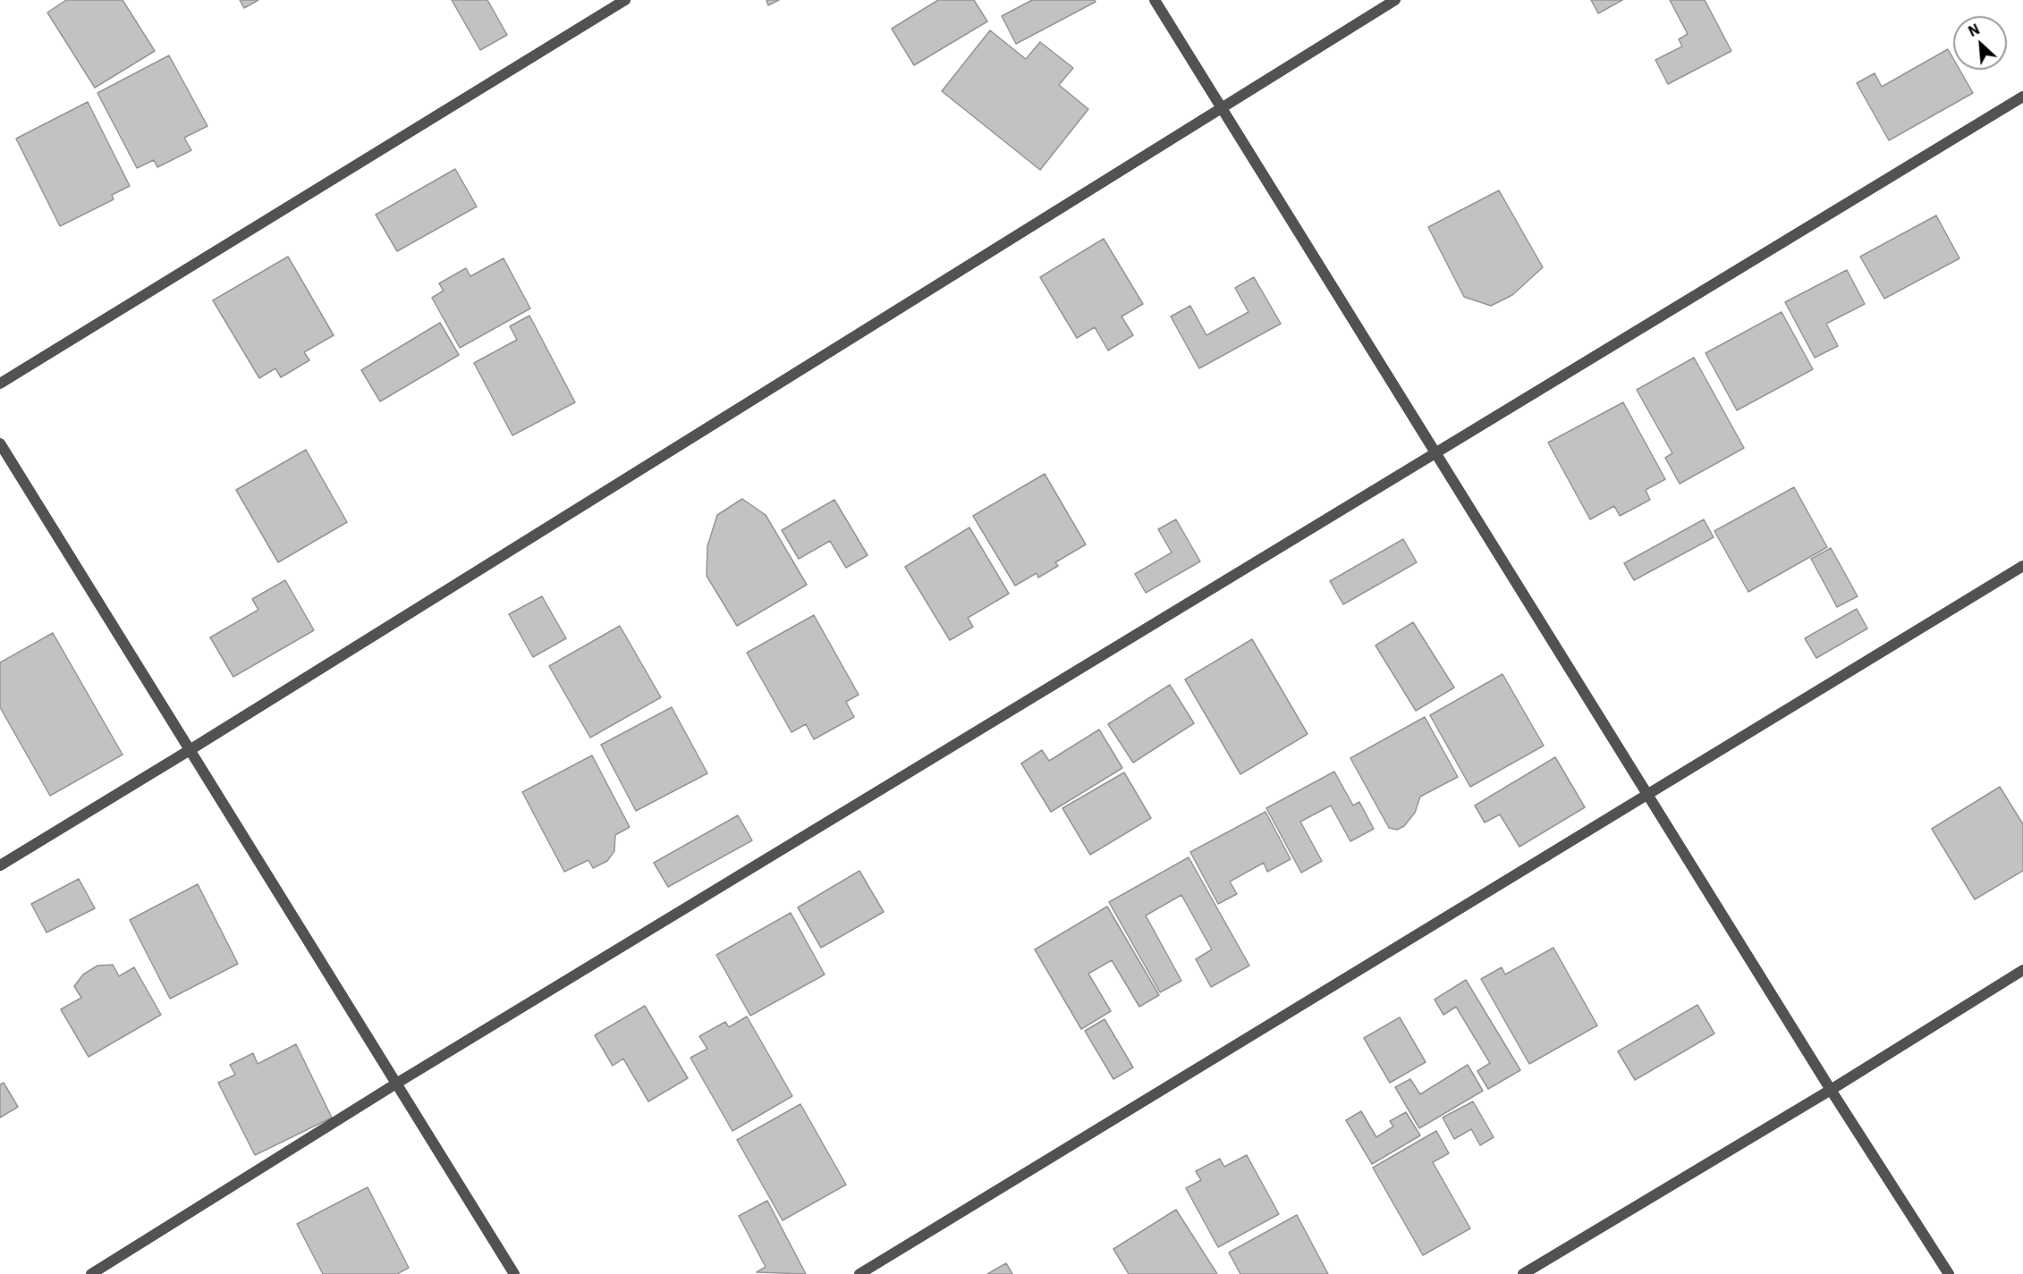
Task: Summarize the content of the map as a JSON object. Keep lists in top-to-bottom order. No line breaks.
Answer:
{"north":"top left"}
